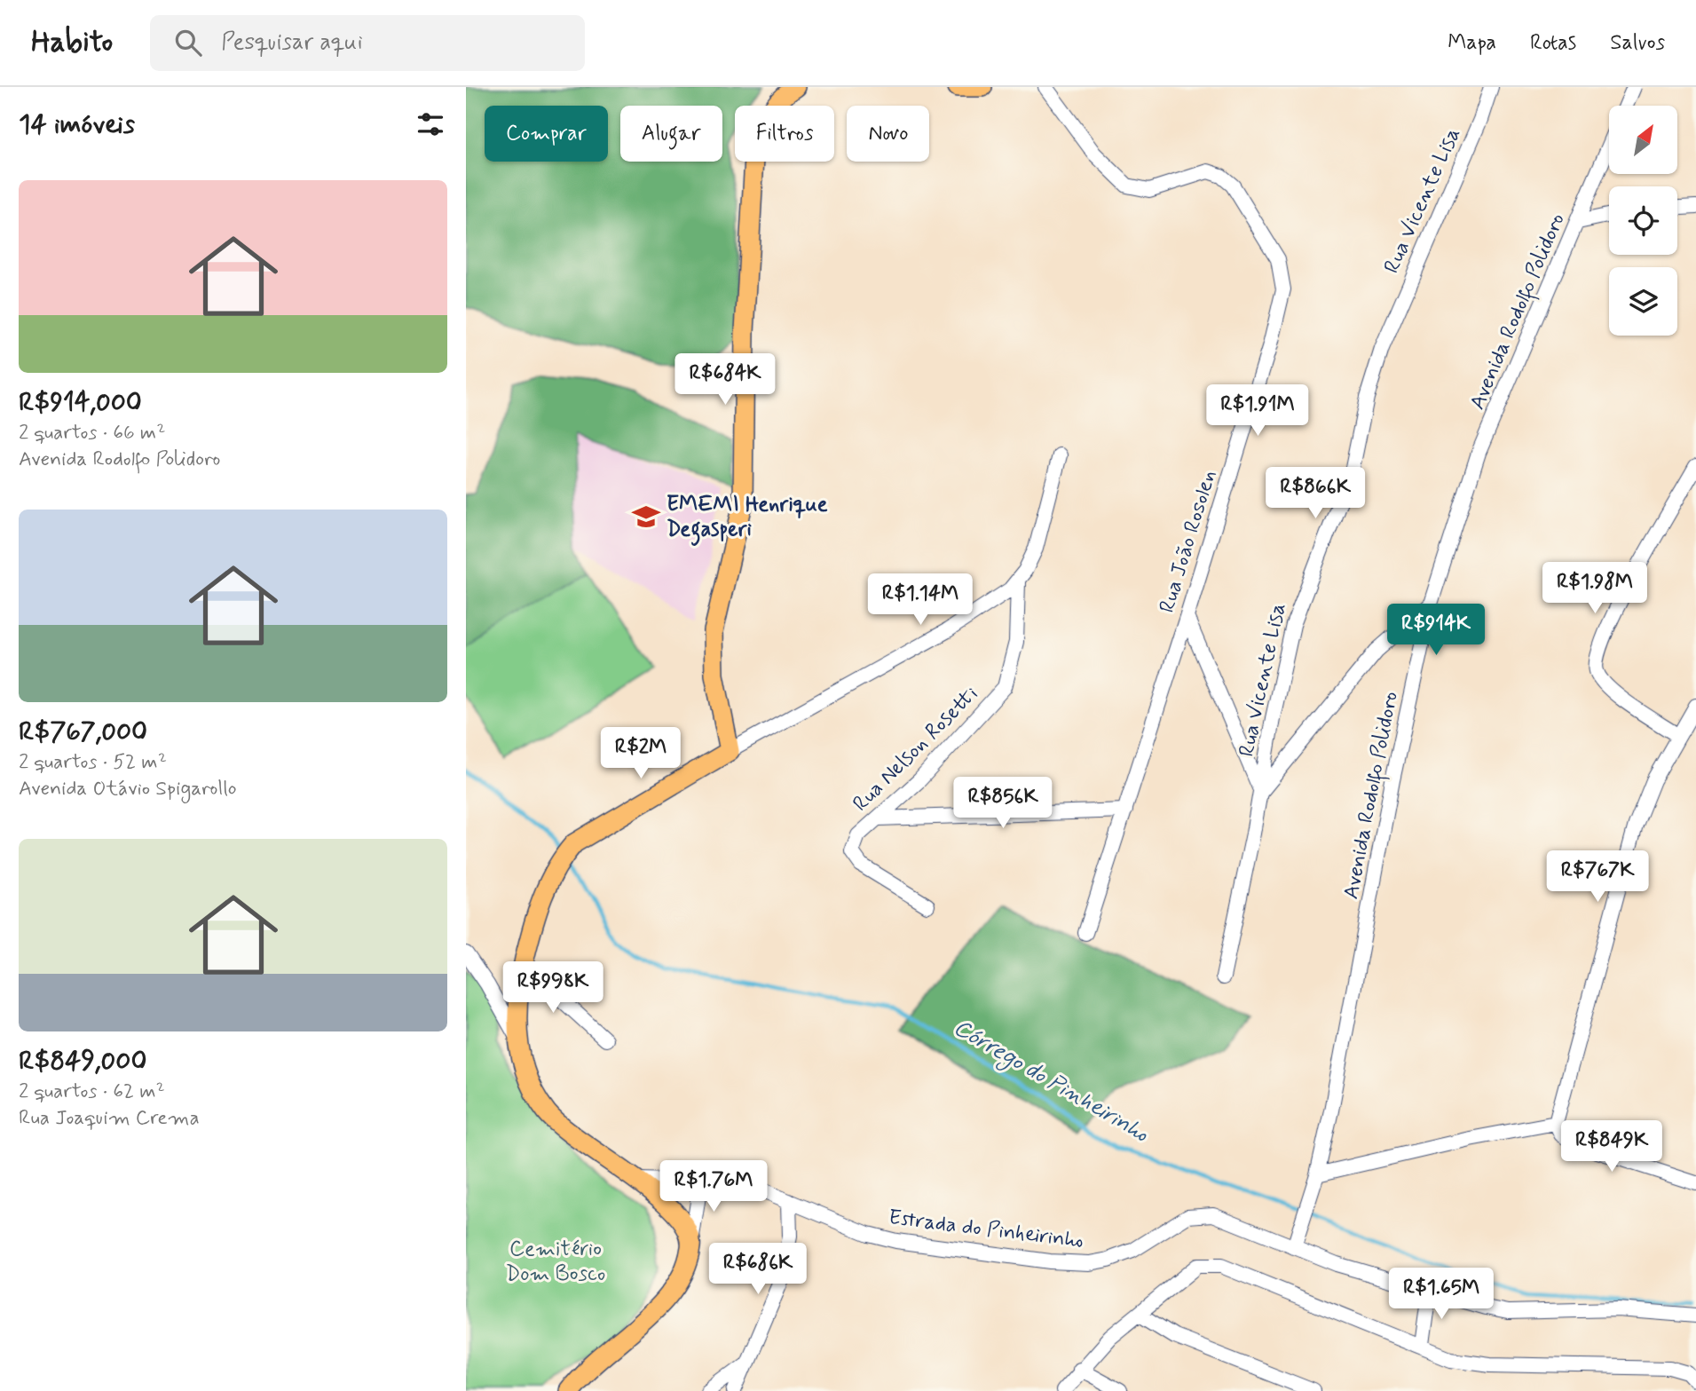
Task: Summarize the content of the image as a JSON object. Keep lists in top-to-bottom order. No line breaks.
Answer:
{"streets":{"street":["Rua Vicente Lisa","Avenida Rodolfo Polidoro","Rua João Rosolen","Rua Nelson Rosetti","Estrada do Pinheirinho"]},"crossings":[["Avenida Rodolfo Polidoro","Estrada do Pinheirinho"]],"water":["Córrego do Pinheirinho"],"parks":["Cemitério Dom Bosco"],"places":{"school or university":["EMEMI Henrique Degasperi"]},"north":"top right","page":{"header":"Habito","search":"Pesquisar aqui","nav":["Mapa","Rotas","Salvos"],"heading":"14 imóveis","chip":["Comprar","Alugar","Filtros","Novo"],"list":[{"name":"R$914,000","note":"2 quartos · 66 m² · Avenida Rodolfo Polidoro"},{"name":"R$767,000","note":"2 quartos · 52 m² · Avenida Otávio Spigarollo"},{"name":"R$849,000","note":"2 quartos · 62 m² · Rua Joaquim Crema"}],"price":["R$684K","R$1.91M","R$866K","R$1.98M","R$1.14M","R$914K","R$2M","R$856K","R$767K","R$998K","R$849K","R$1.76M","R$686K","R$1.65M"]}}
